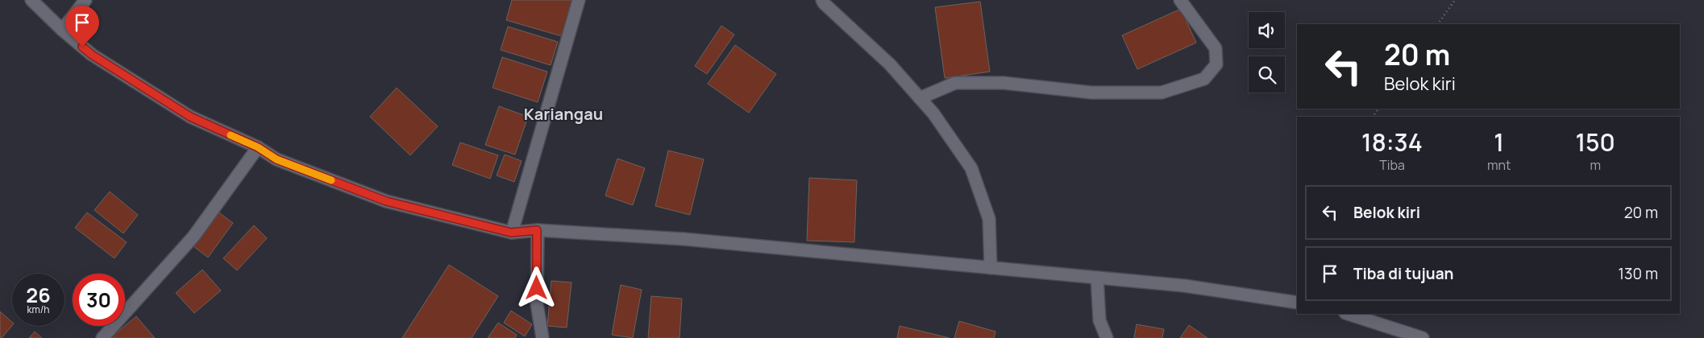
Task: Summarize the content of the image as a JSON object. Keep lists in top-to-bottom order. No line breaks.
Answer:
{"districts":["Kariangau"],"page":{"turn":["20 m","Belok kiri"],"eta":["18:34","Tiba","1","mnt","150","m"],"list":[{"name":"Belok kiri","value":"20 m"},{"name":"Tiba di tujuan","value":"130 m"}],"speed":"26 km/h","limit":"30"}}
